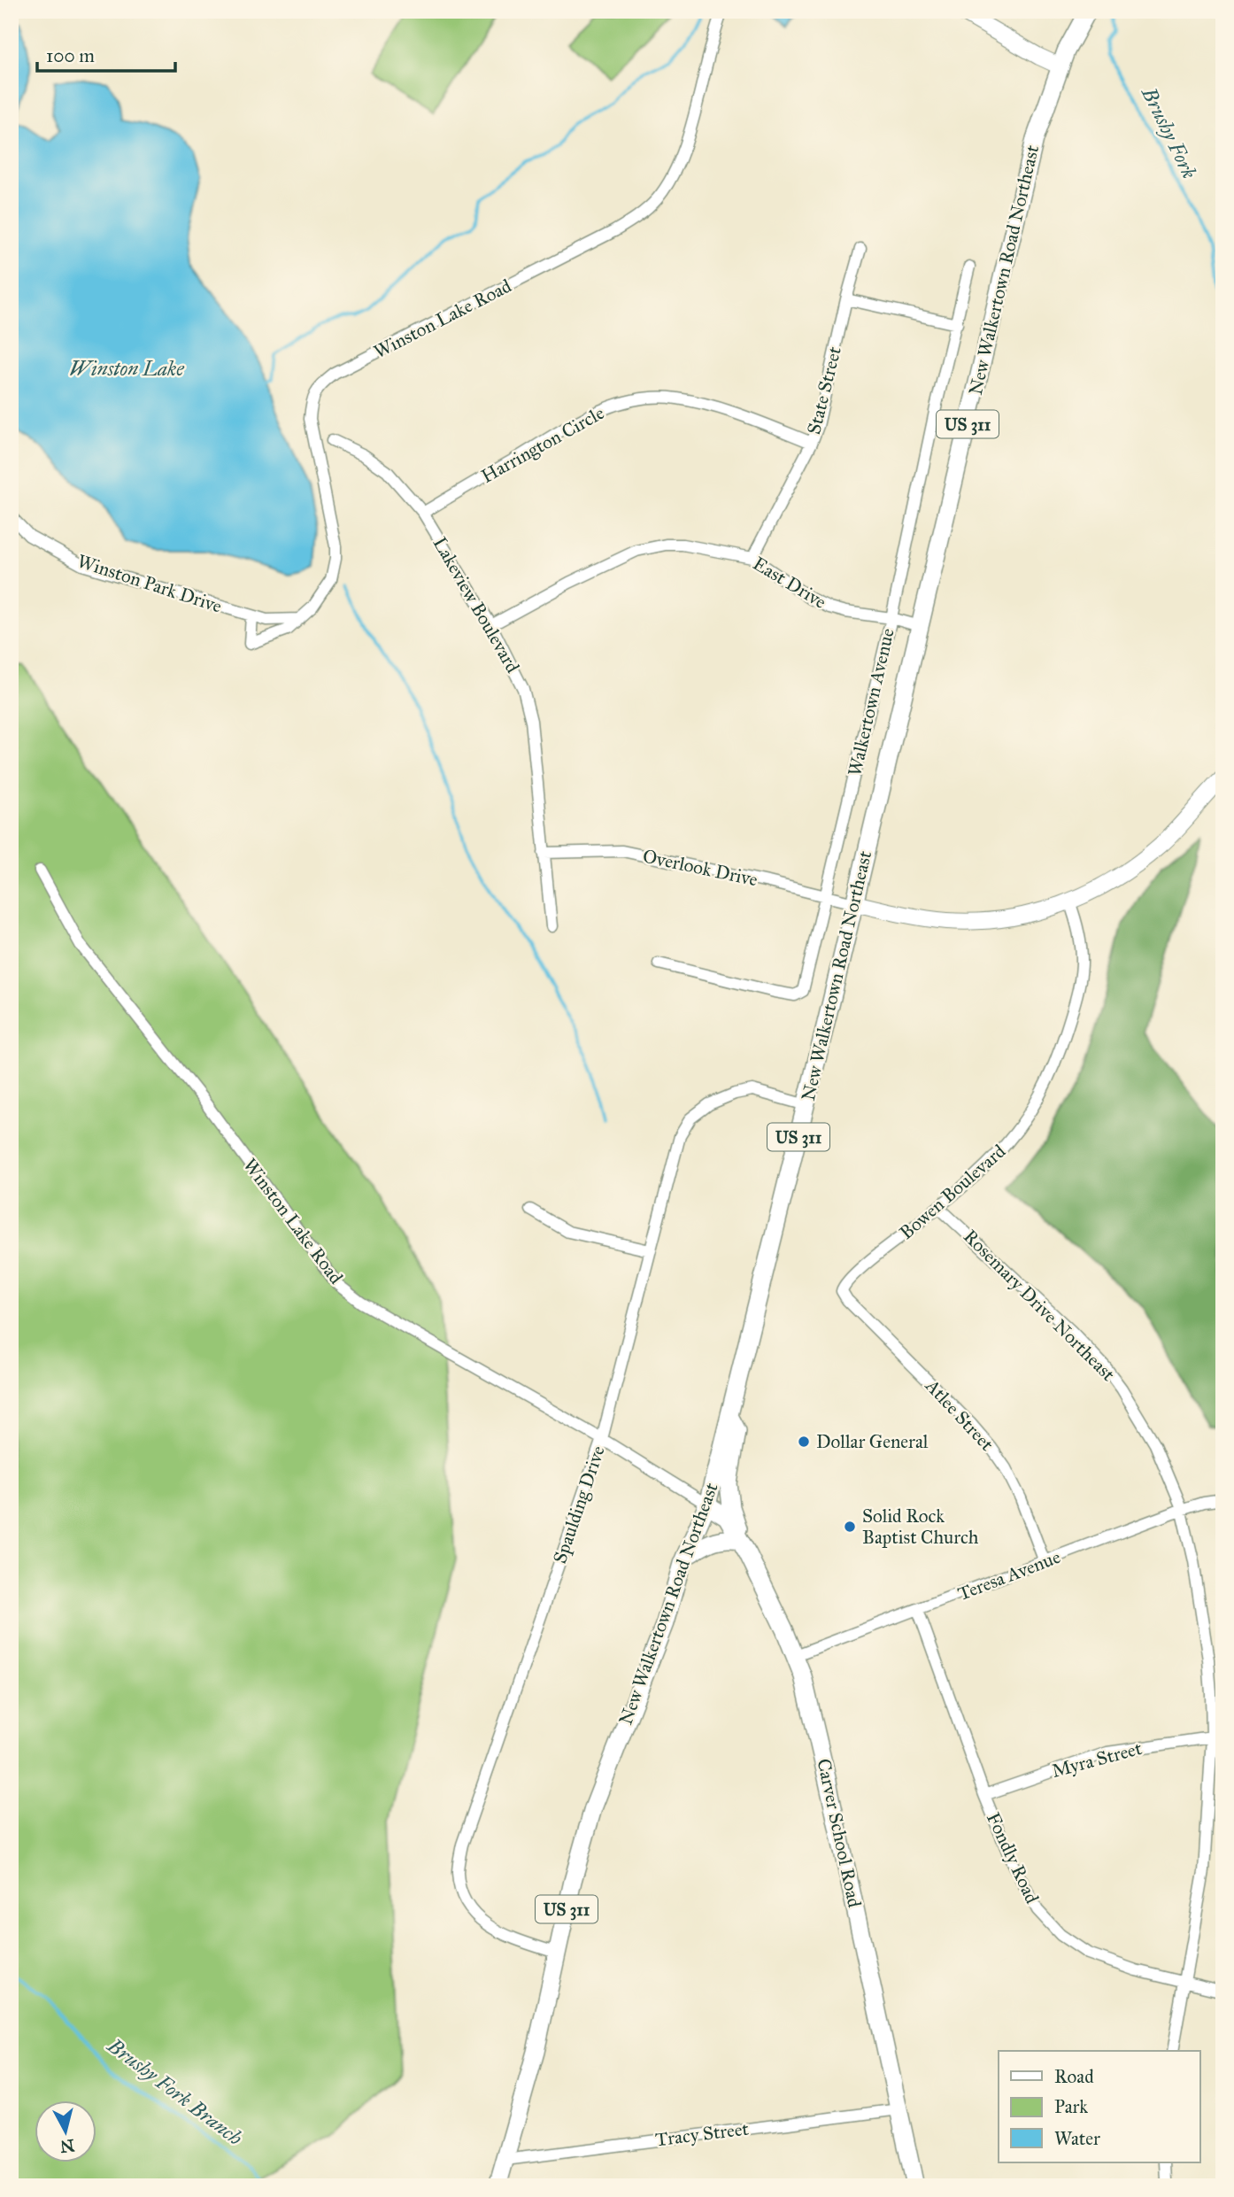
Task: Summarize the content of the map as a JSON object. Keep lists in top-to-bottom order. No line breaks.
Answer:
{"streets":{"main road":["New Walkertown Road Northeast","US 311","Carver School Road"],"street":["Winston Lake Road","State Street","Harrington Circle","East Drive","Winston Park Drive","Lakeview Boulevard","Walkertown Avenue","Overlook Drive","Bowen Boulevard","Rosemary Drive Northeast","Atlee Street","Spaulding Drive","Teresa Avenue","Myra Street","Fondly Road","Tracy Street"]},"crossings":[["New Walkertown Road Northeast","Winston Lake Road"],["New Walkertown Road Northeast","East Drive"],["New Walkertown Road Northeast","Overlook Drive"],["New Walkertown Road Northeast","Spaulding Drive"],["New Walkertown Road Northeast","Carver School Road"],["New Walkertown Road Northeast","Tracy Street"],["Winston Lake Road","Winston Park Drive"],["Winston Lake Road","Spaulding Drive"],["Winston Lake Road","Carver School Road"],["State Street","Harrington Circle"],["State Street","East Drive"],["Harrington Circle","Lakeview Boulevard"],["East Drive","Lakeview Boulevard"],["East Drive","Walkertown Avenue"],["Lakeview Boulevard","Overlook Drive"],["Walkertown Avenue","Overlook Drive"],["Bowen Boulevard","Rosemary Drive Northeast"],["Bowen Boulevard","Atlee Street"],["Rosemary Drive Northeast","Teresa Avenue"],["Rosemary Drive Northeast","Myra Street"],["Rosemary Drive Northeast","Fondly Road"],["Atlee Street","Teresa Avenue"],["Teresa Avenue","Carver School Road"],["Teresa Avenue","Fondly Road"],["Myra Street","Fondly Road"],["Carver School Road","Tracy Street"]],"water":["Brushy Fork","Winston Lake","Brushy Fork Branch"],"places":["Dollar General","Solid Rock Baptist Church"],"legend":["Road","Park","Water"],"scale_bar":"100 m","north":"bottom"}
